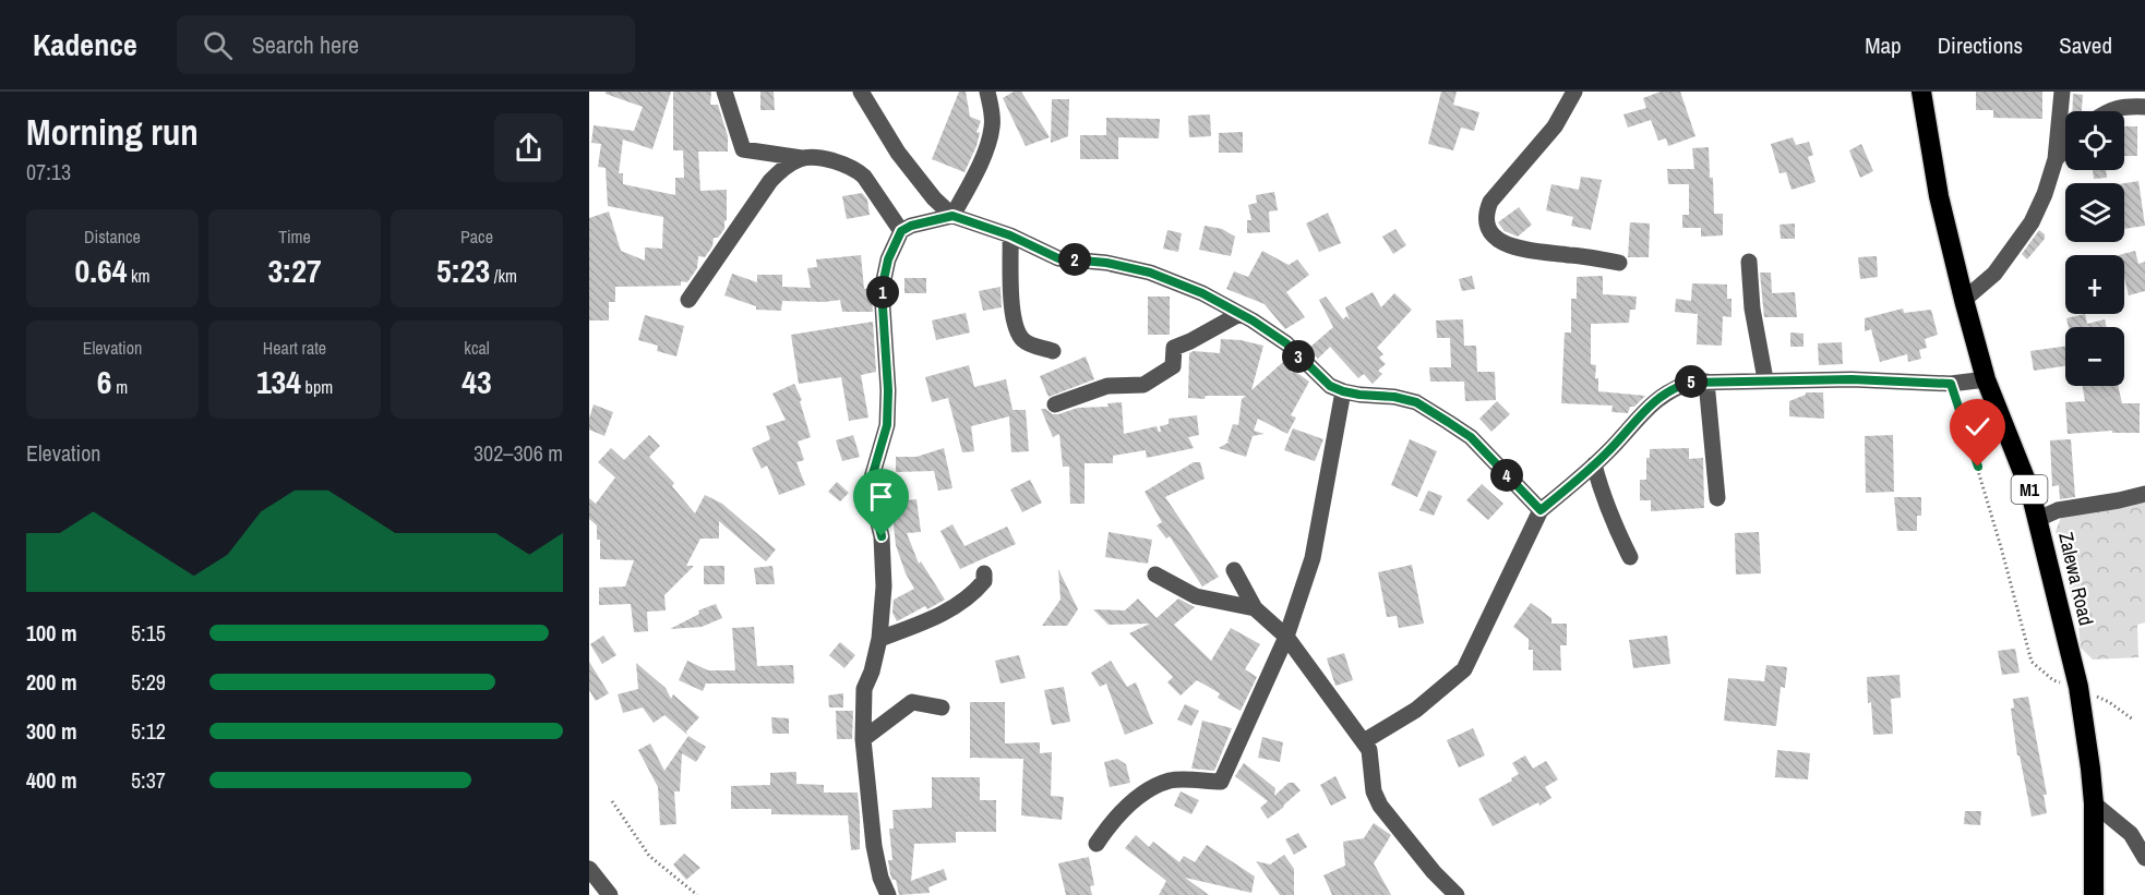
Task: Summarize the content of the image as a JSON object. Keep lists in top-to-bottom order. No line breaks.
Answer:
{"streets":{"highway":["M1","Zalewa Road"]},"page":{"header":"Kadence","search":"Search here","nav":["Map","Directions","Saved"],"heading":["Morning run","07:13"],"map_buttons":["+","−"],"stats":[["Distance","0.64 km"],["Time","3:27"],["Pace","5:23 /km"],["Elevation","6 m"],["Heart rate","134 bpm"],["kcal","43"]],"pins":["2","1","3","5","4"],"chart":["Elevation","302–306 m"],"list":[{"name":"100 m","note":"5:15"},{"name":"200 m","note":"5:29"},{"name":"300 m","note":"5:12"},{"name":"400 m","note":"5:37"}]}}
